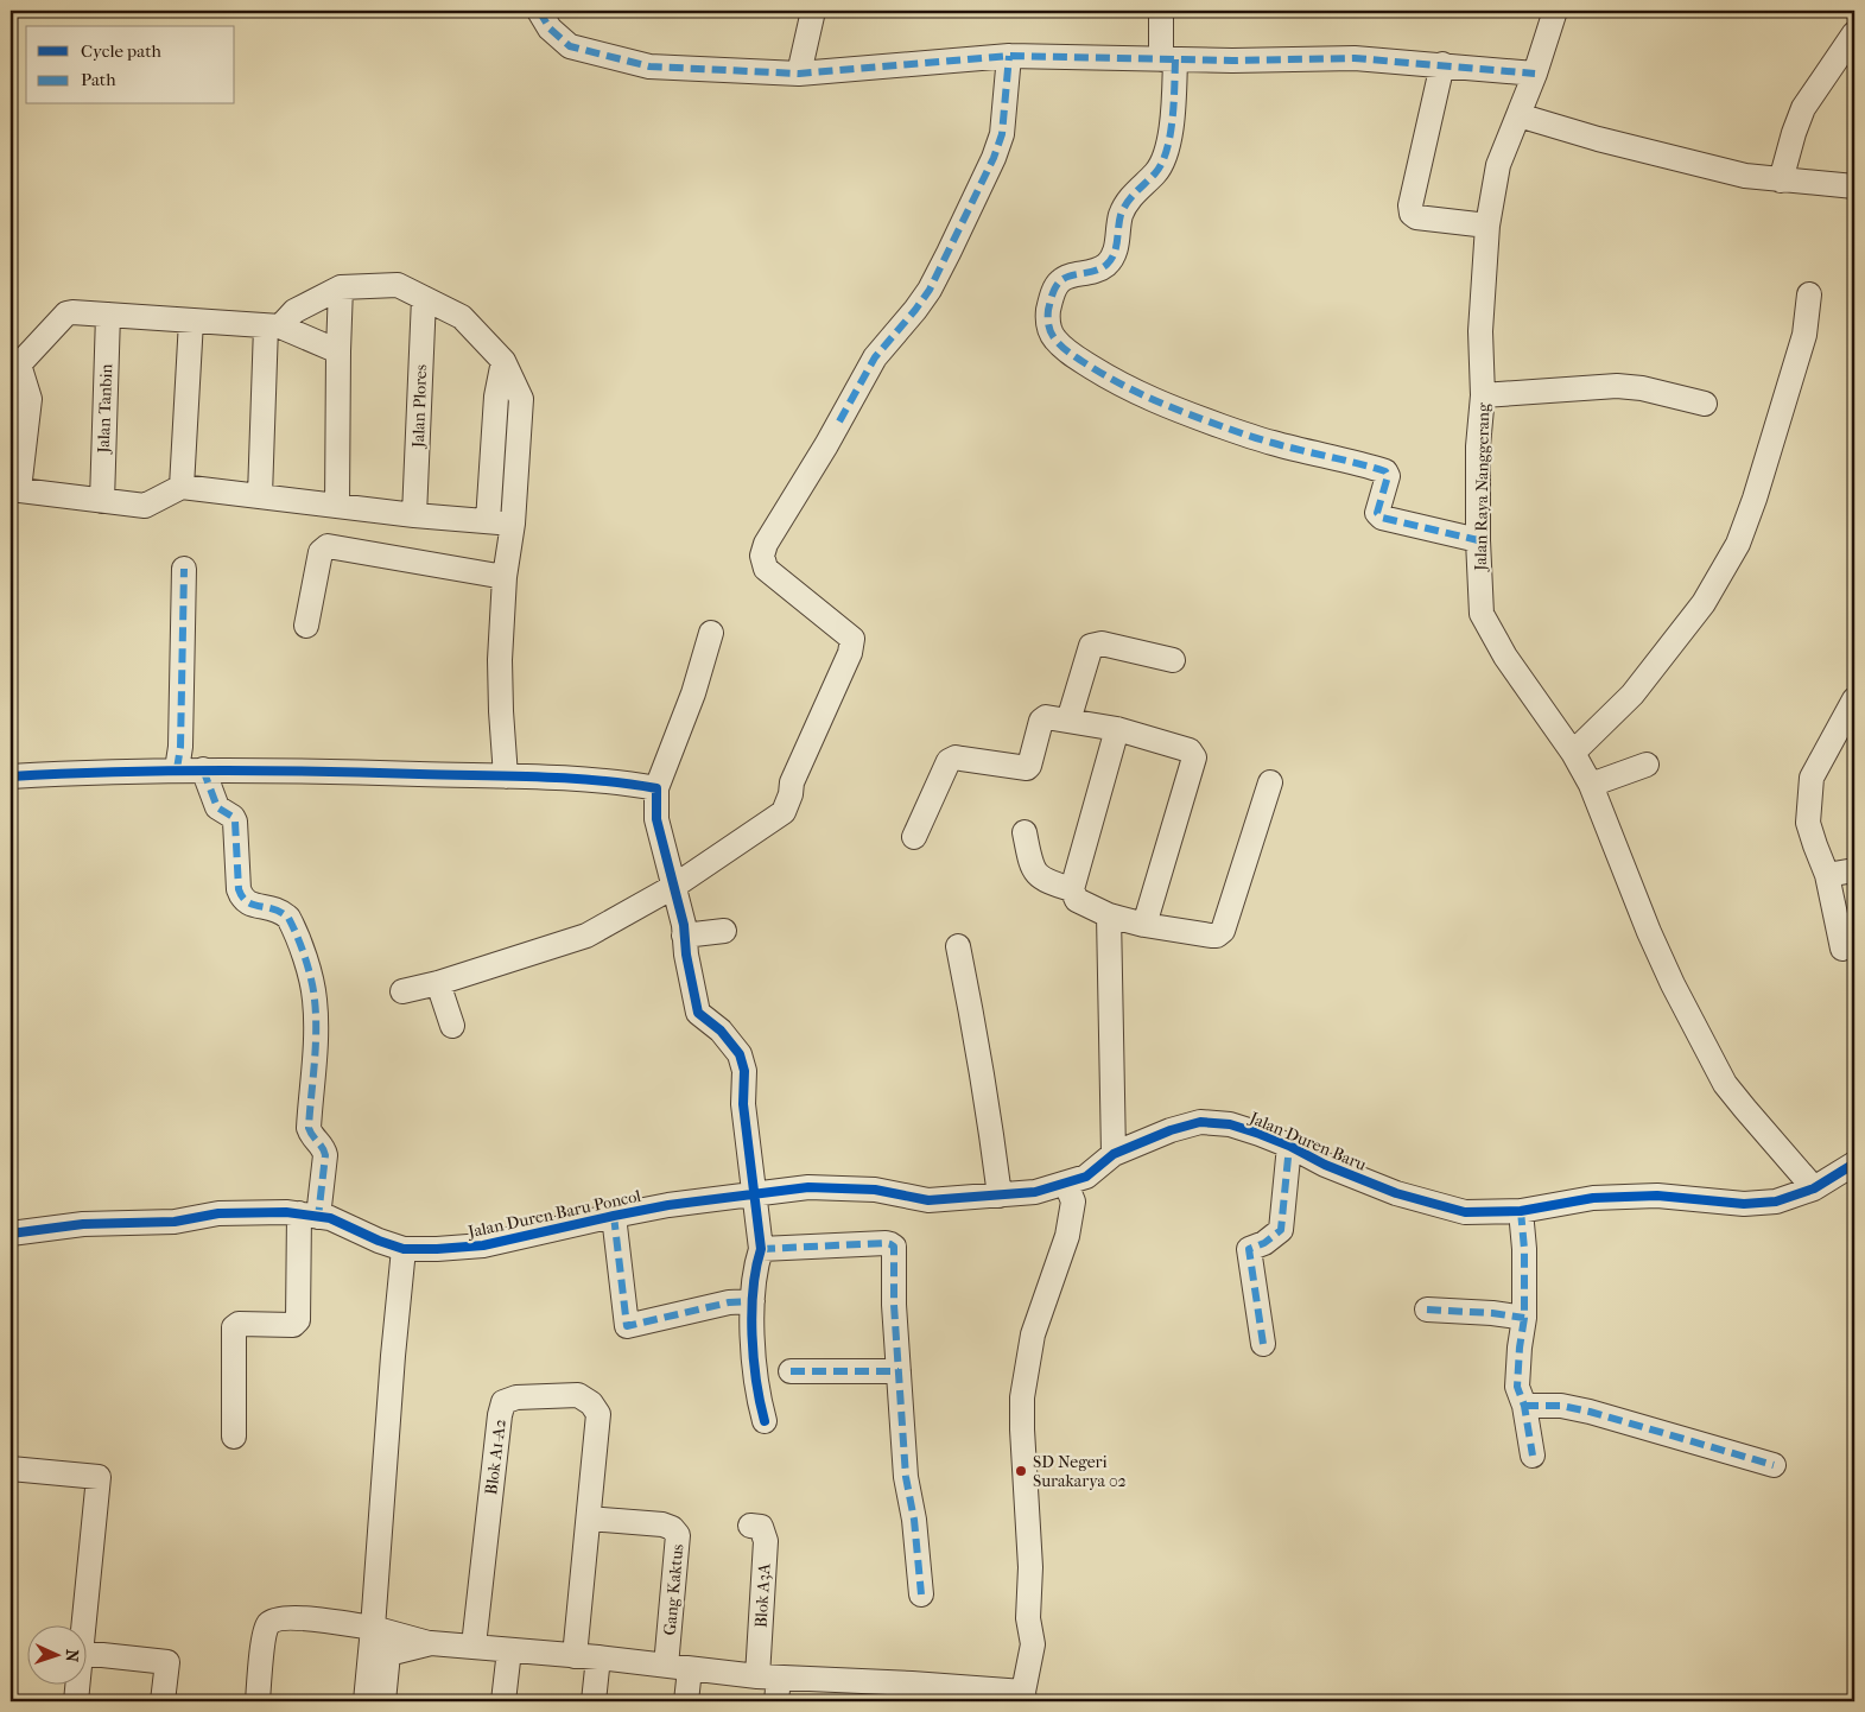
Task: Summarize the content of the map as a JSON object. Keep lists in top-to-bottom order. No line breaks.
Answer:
{"streets":{"street":["Jalan Plores","Jalan Tanbin","Jalan Raya Nanggerang","Jalan Duren Baru","Jalan Duren Baru Poncol","Blok A1-A2","Gang Kaktus","Blok A3A"]},"crossings":[["Jalan Raya Nanggerang","Jalan Duren Baru"],["Jalan Duren Baru","Jalan Duren Baru Poncol"],["Blok A1-A2","Gang Kaktus"]],"places":["SD Negeri Surakarya 02"],"legend":["Cycle path","Path"],"north":"right"}
